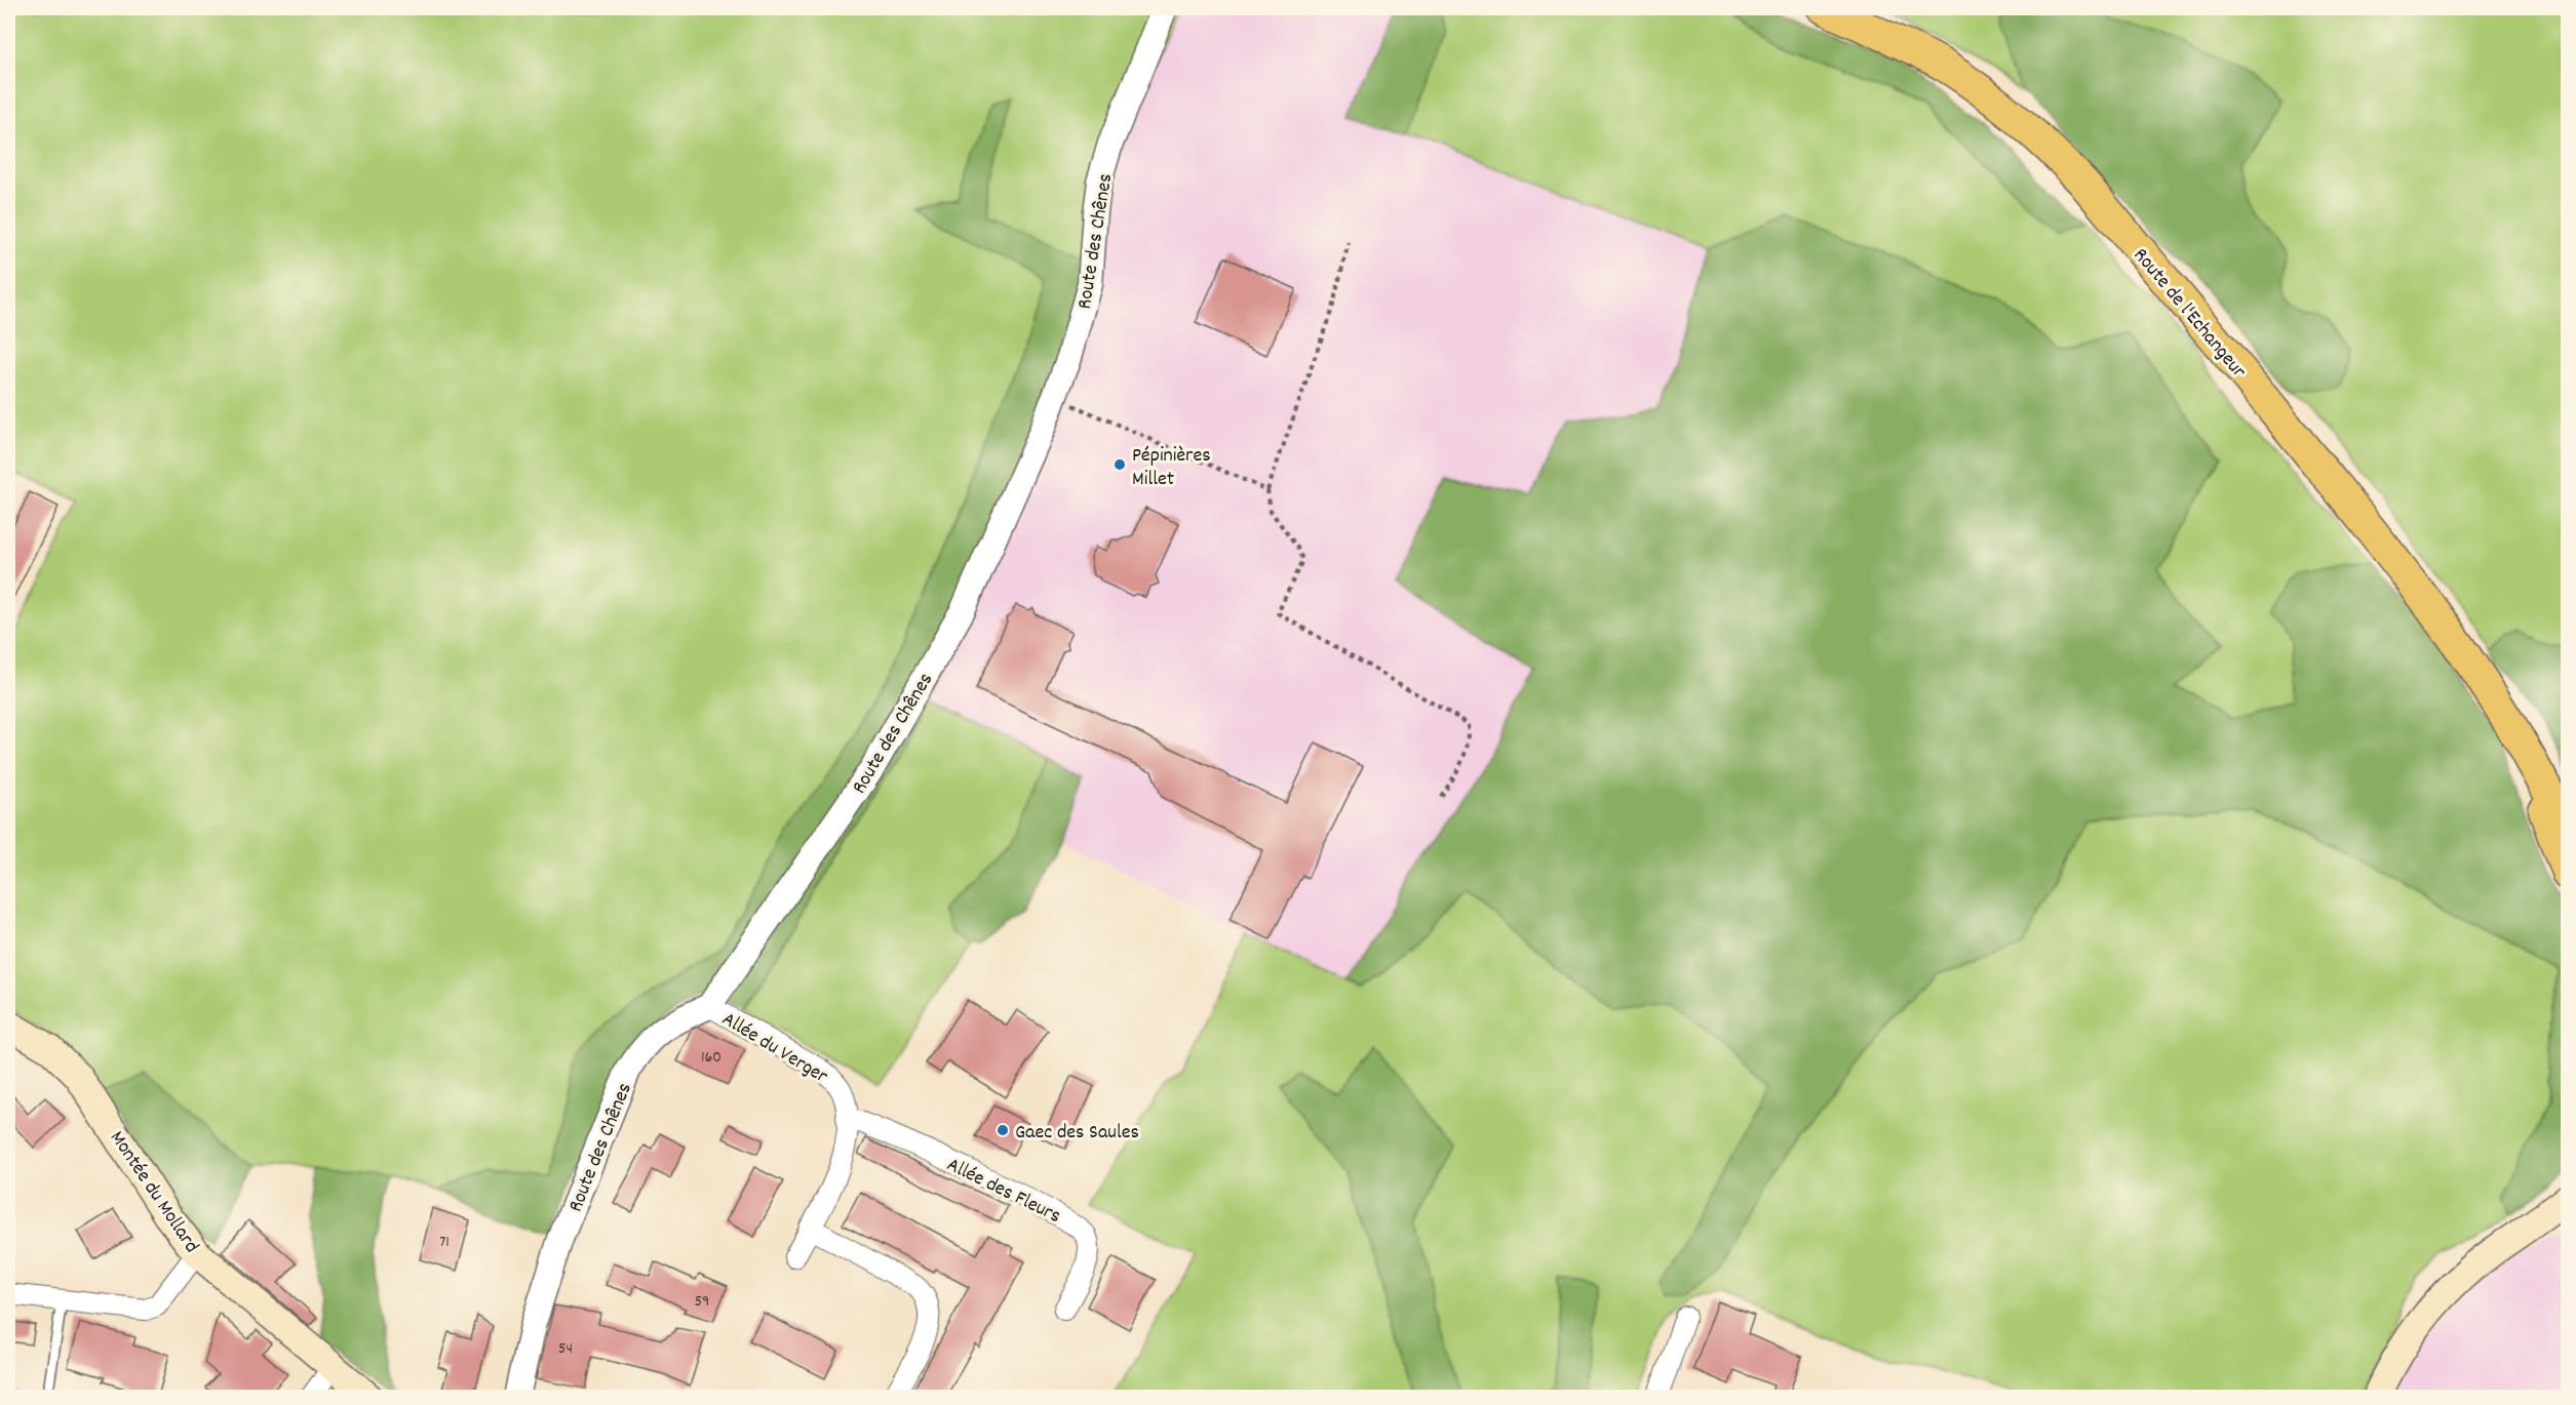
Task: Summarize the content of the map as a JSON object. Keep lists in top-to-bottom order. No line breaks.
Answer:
{"streets":{"main road":["Route de l'Echangeur","Montée du Mollard"],"street":["Route des Chênes","Allée du Verger","Allée des Fleurs"]},"crossings":[["Route des Chênes","Allée du Verger"],["Allée du Verger","Allée des Fleurs"]],"places":["Pépinières Millet","Gaec des Saules"],"house_numbers":["160","71","59","54"]}
